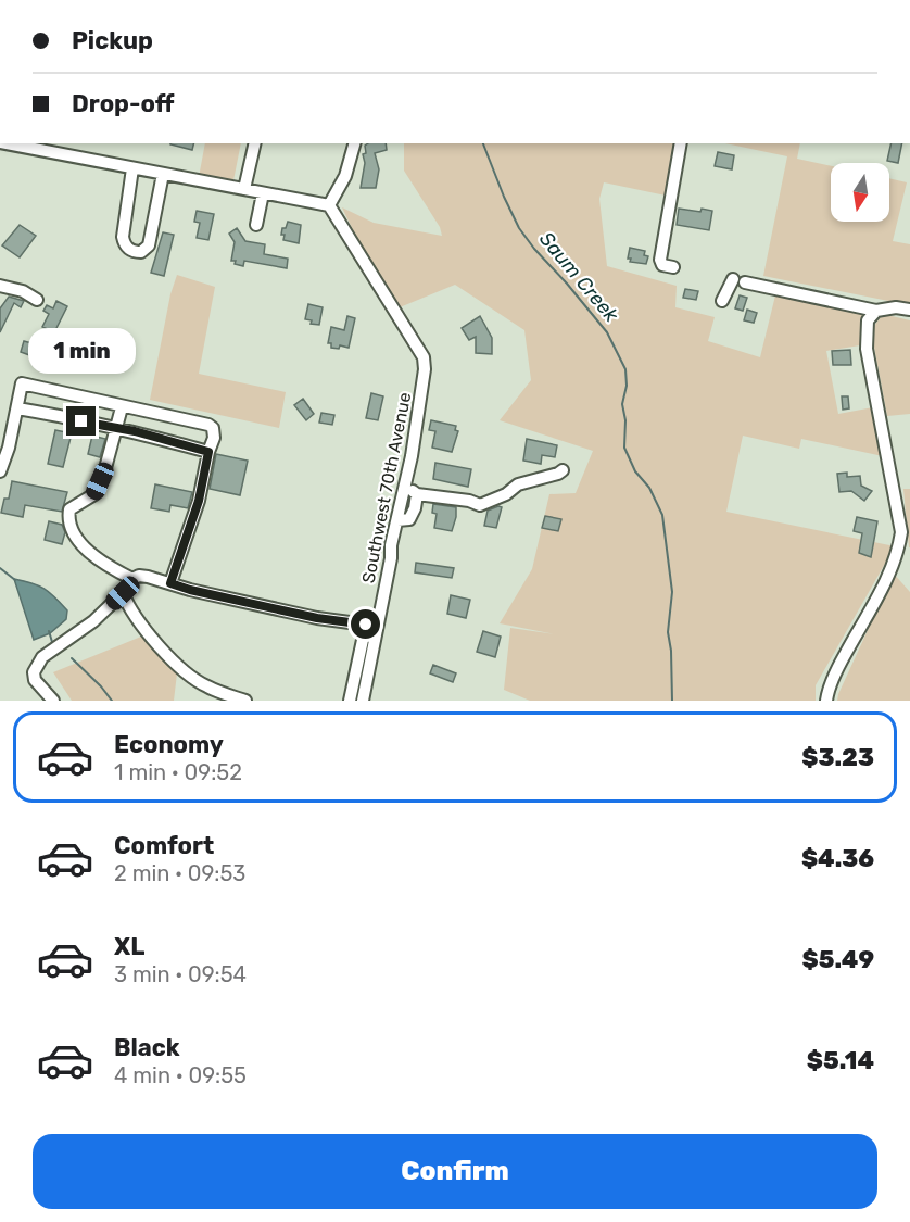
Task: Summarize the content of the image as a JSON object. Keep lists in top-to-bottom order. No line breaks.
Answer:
{"streets":{"street":["Southwest 70th Avenue"]},"water":["Saum Creek"],"north":"bottom","page":{"banner":["Pickup","Drop-off"],"bubble":"1 min","list":[{"name":"Economy","note":"1 min · 09:52","value":"$3.23"},{"name":"Comfort","note":"2 min · 09:53","value":"$4.36"},{"name":"XL","note":"3 min · 09:54","value":"$5.49"},{"name":"Black","note":"4 min · 09:55","value":"$5.14"}],"buttons":"Confirm"}}
